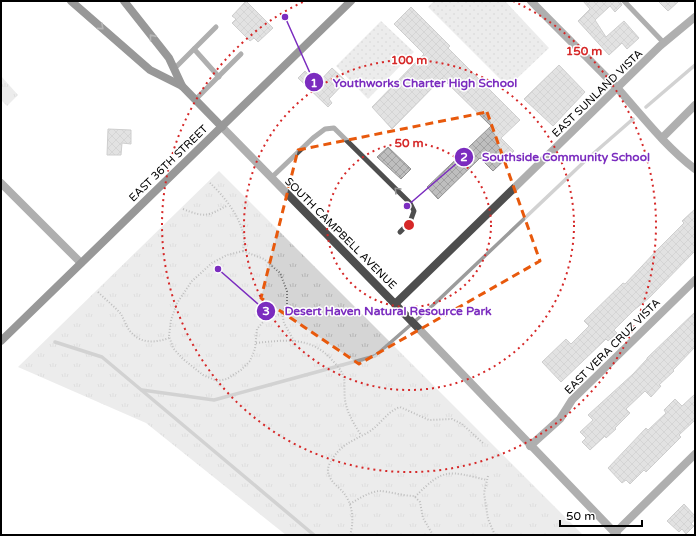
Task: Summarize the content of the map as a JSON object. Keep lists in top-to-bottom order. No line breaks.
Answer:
{"streets":{"main road":["EAST 36TH STREET","SOUTH CAMPBELL AVENUE"],"street":["EAST SUNLAND VISTA","EAST VERA CRUZ VISTA"]},"crossings":[["EAST SUNLAND VISTA","SOUTH CAMPBELL AVENUE"],["EAST 36TH STREET","SOUTH CAMPBELL AVENUE"],["SOUTH CAMPBELL AVENUE","EAST VERA CRUZ VISTA"]],"places":["Youthworks Charter High School","Southside Community School","Desert Haven Natural Resource Park"],"scale_bar":"50 m","rings":["150 m","100 m","50 m"]}
